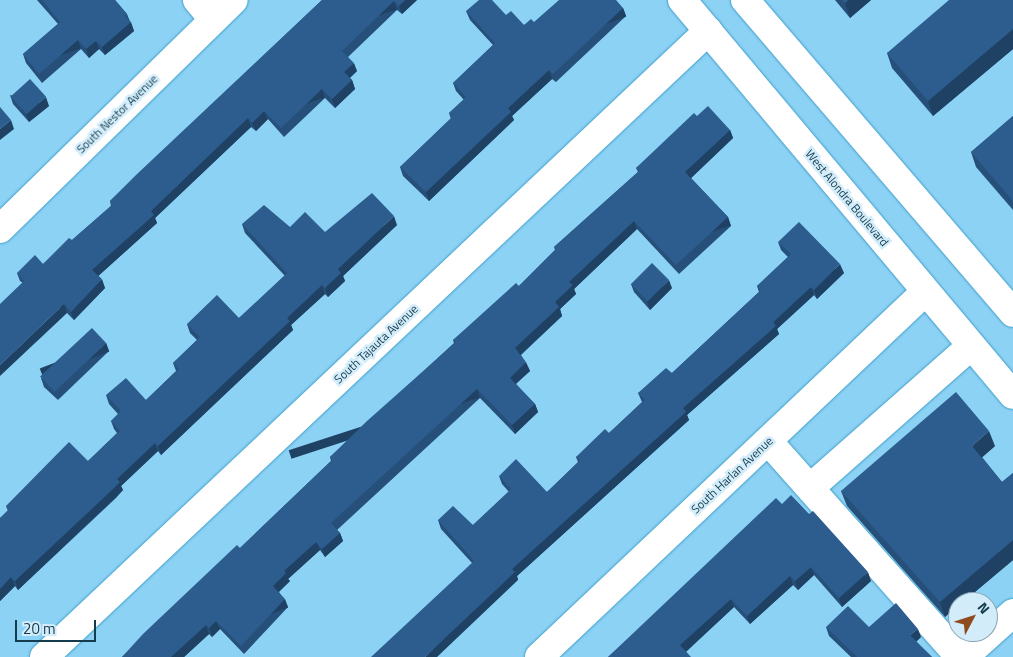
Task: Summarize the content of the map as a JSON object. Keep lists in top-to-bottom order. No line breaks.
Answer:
{"streets":{"street":["South Nestor Avenue","West Alondra Boulevard","South Tajauta Avenue","South Harlan Avenue"]},"crossings":[["West Alondra Boulevard","South Tajauta Avenue"],["West Alondra Boulevard","South Harlan Avenue"]],"scale_bar":"20 m","north":"top right"}
